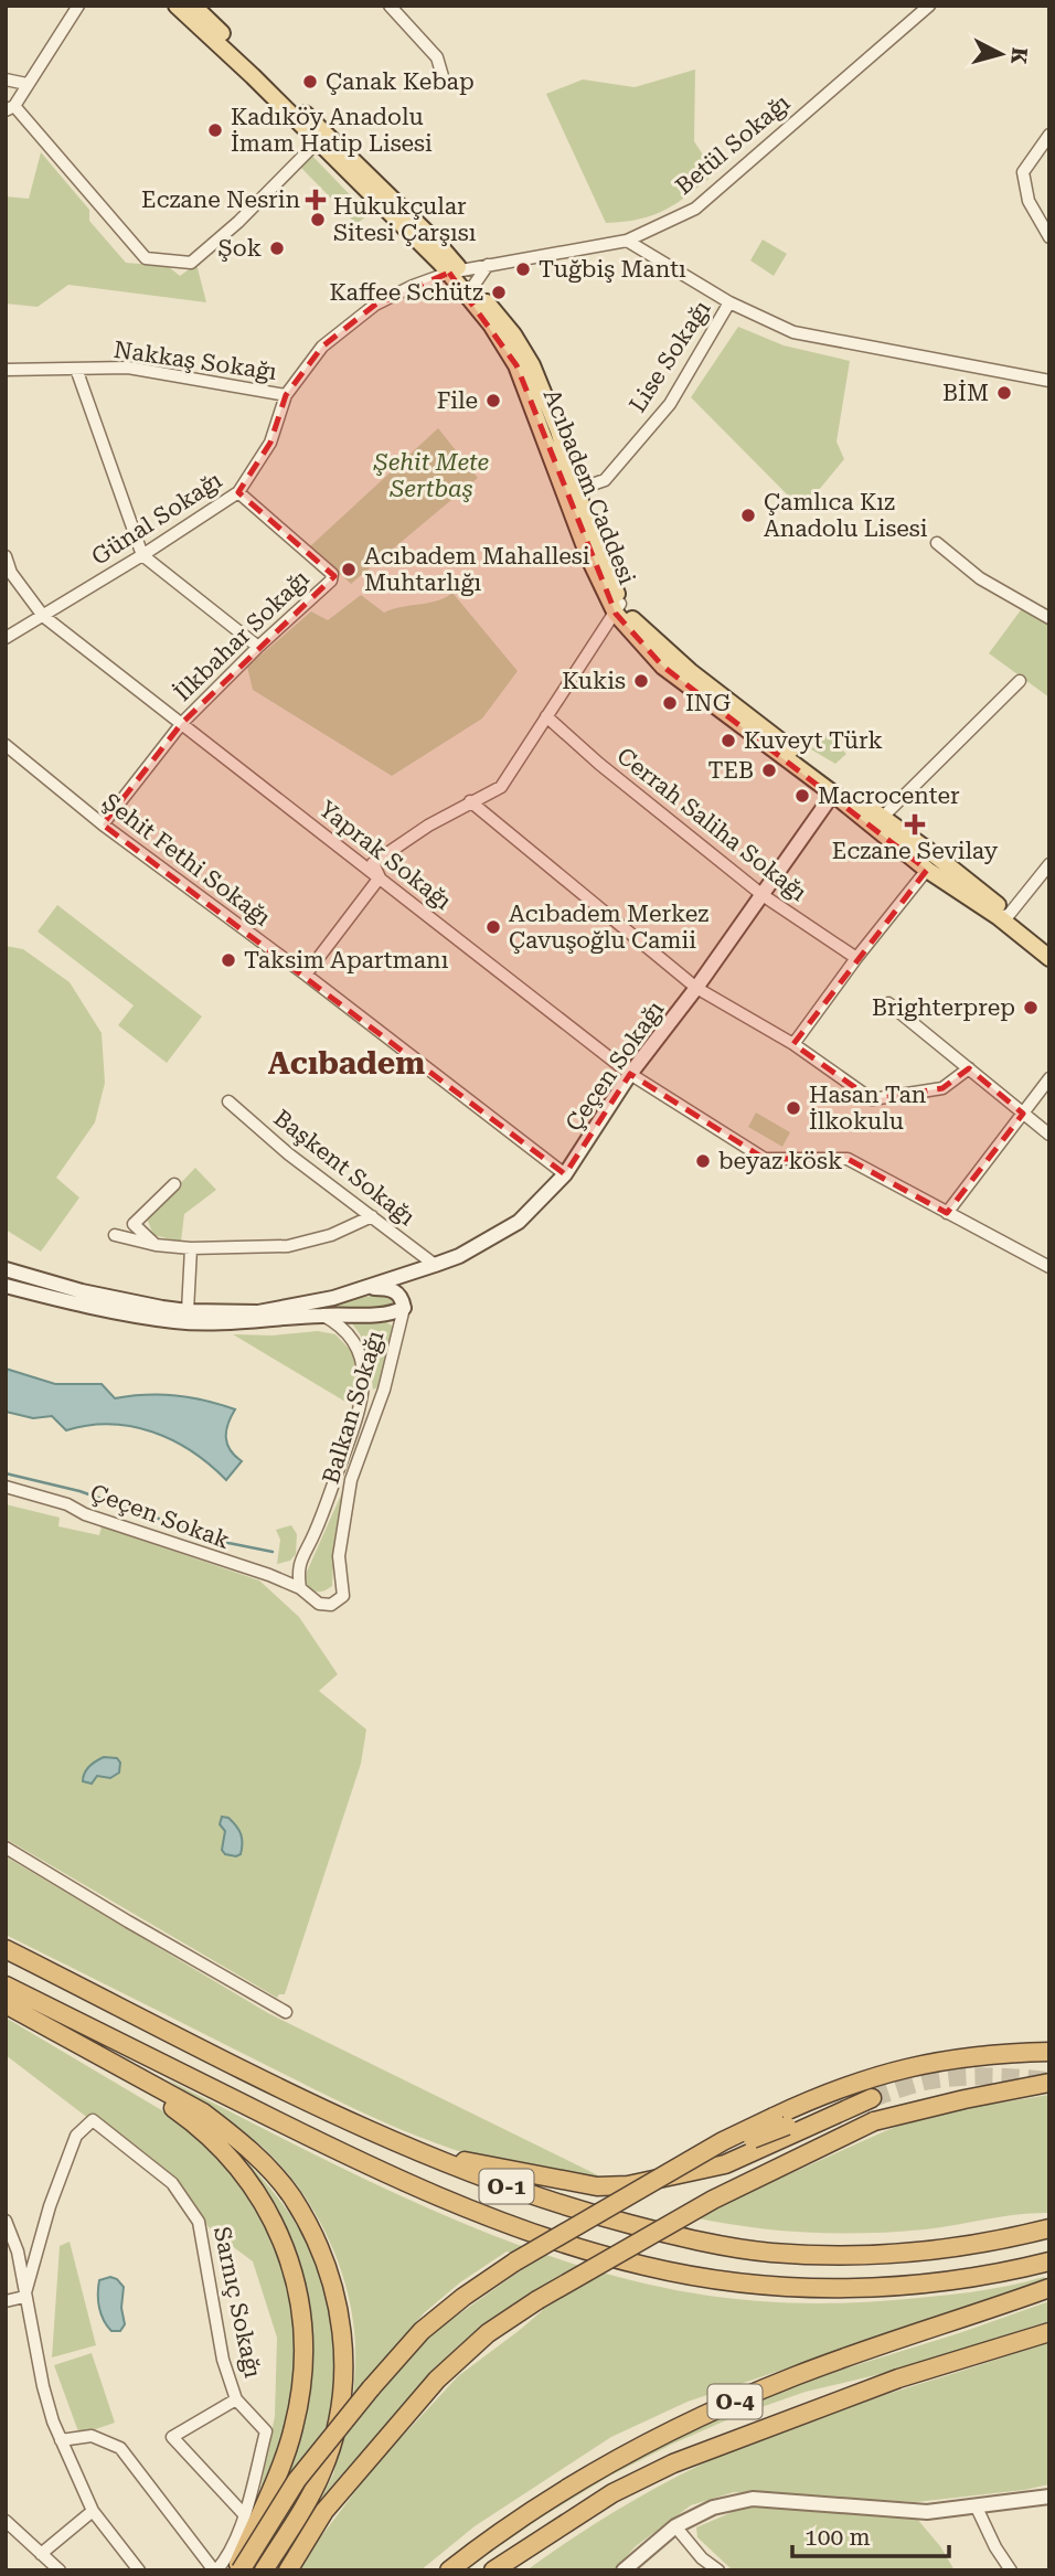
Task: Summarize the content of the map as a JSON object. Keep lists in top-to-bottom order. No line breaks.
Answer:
{"streets":{"highway":["O-1","O-4"],"main road":["Acıbadem Caddesi","Çeçen Sokağı"],"street":["Betül Sokağı","Lise Sokağı","Nakkaş Sokağı","Günal Sokağı","İlkbahar Sokağı","Cerrah Saliha Sokağı","Yaprak Sokağı","Şehit Fethi Sokağı","Başkent Sokağı","Balkan Sokağı","Çeçen Sokak","Sarnıç Sokağı"]},"crossings":[["Betül Sokağı","Nakkaş Sokağı"],["Betül Sokağı","Acıbadem Caddesi"],["Betül Sokağı","Günal Sokağı"],["Lise Sokağı","Acıbadem Caddesi"],["Nakkaş Sokağı","Günal Sokağı"],["Acıbadem Caddesi","Çeçen Sokağı"],["Günal Sokağı","İlkbahar Sokağı"],["Günal Sokağı","Yaprak Sokağı"],["İlkbahar Sokağı","Yaprak Sokağı"],["İlkbahar Sokağı","Şehit Fethi Sokağı"],["Cerrah Saliha Sokağı","Çeçen Sokağı"],["Yaprak Sokağı","Çeçen Sokağı"],["Şehit Fethi Sokağı","Çeçen Sokağı"],["Çeçen Sokağı","Başkent Sokağı"],["Balkan Sokağı","Çeçen Sokak"]],"districts":["Acıbadem"],"parks":["Şehit Mete Sertbaş"],"places":{"other":["Çanak Kebap","Kadıköy Anadolu İmam Hatip Lisesi","Hukukçular Sitesi Çarşısı","Şok","Tuğbiş Mantı","Kaffee Schütz","BİM","File","Çamlıca Kız Anadolu Lisesi","Acıbadem Mahallesi Muhtarlığı","Kukis","ING","Kuveyt Türk","TEB","Macrocenter","Acıbadem Merkez Çavuşoğlu Camii","Taksim Apartmanı","Brighterprep","Hasan Tan İlkokulu","beyaz kösk"],"health":["Eczane Nesrin","Eczane Sevilay"]},"scale_bar":"100 m","north":"right"}
